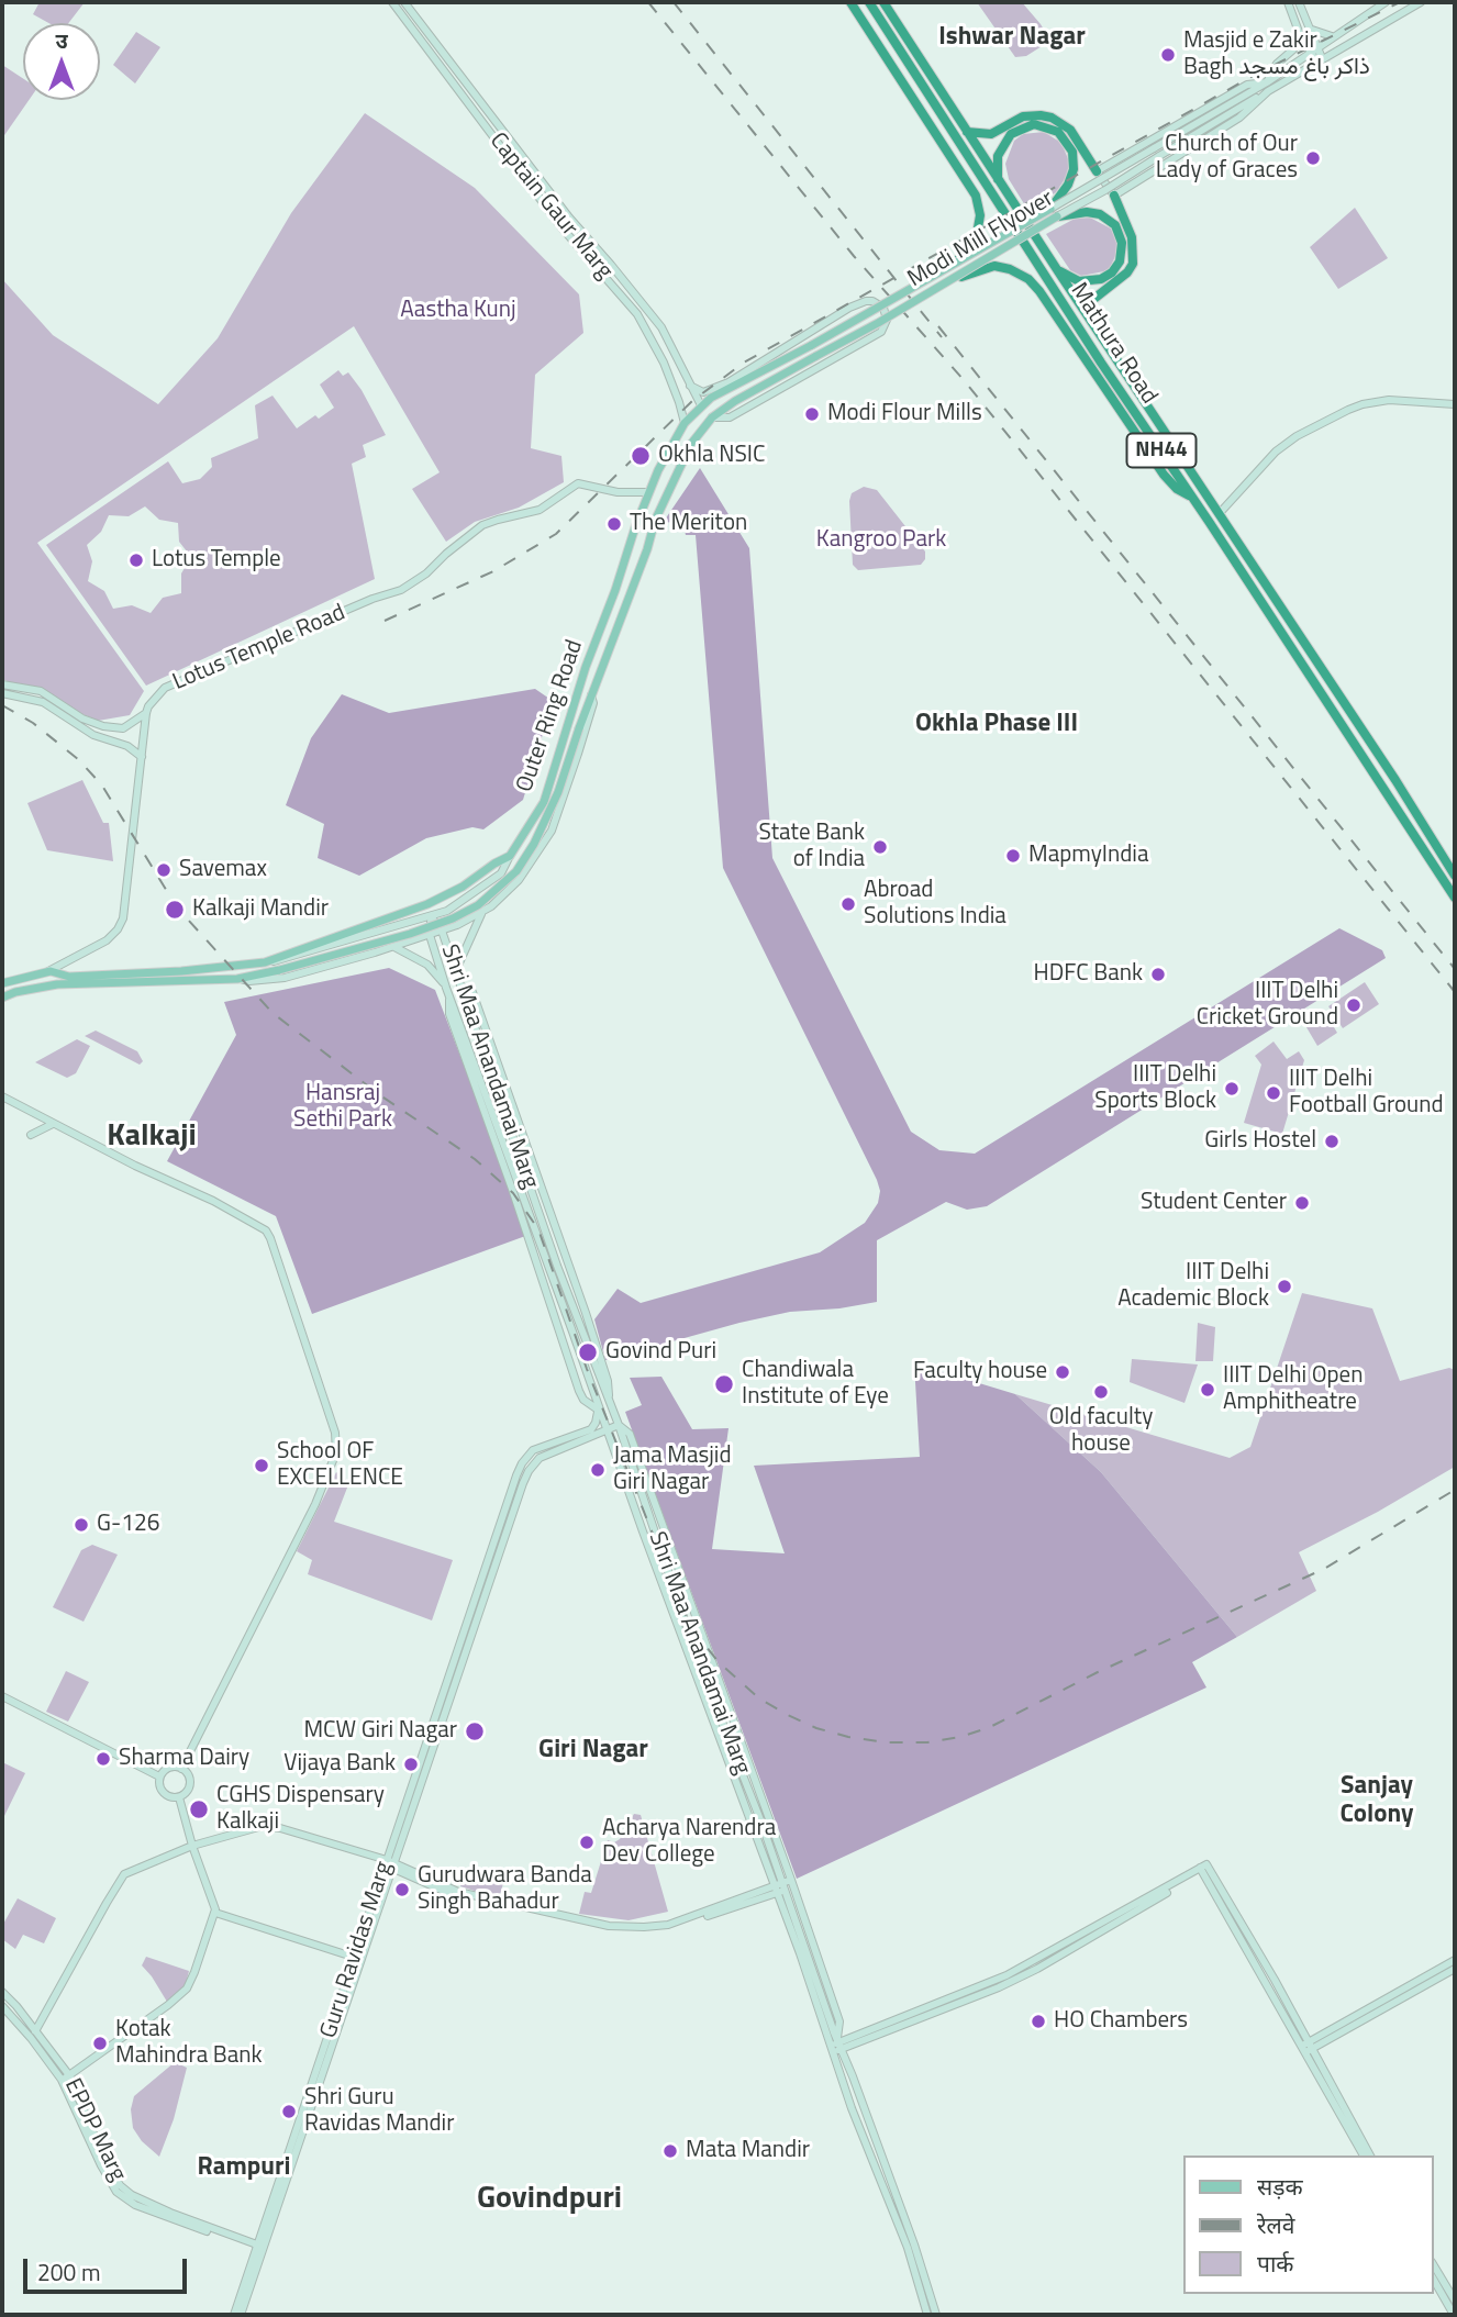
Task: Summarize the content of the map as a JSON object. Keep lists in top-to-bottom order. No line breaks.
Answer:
{"streets":{"highway":["Mathura Road","NH44"],"main road":["Captain Gaur Marg","Modi Mill Flyover","Lotus Temple Road","Outer Ring Road","Shri Maa Anandamai Marg","Guru Ravidas Marg","EPDP Marg"]},"crossings":[["Captain Gaur Marg","Outer Ring Road"],["Modi Mill Flyover","Outer Ring Road"],["Lotus Temple Road","Outer Ring Road"],["Shri Maa Anandamai Marg","Guru Ravidas Marg"],["Guru Ravidas Marg","EPDP Marg"]],"districts":["Ishwar Nagar","Okhla Phase III","Kalkaji","Giri Nagar","Sanjay Colony","Rampuri","Govindpuri"],"parks":["Aastha Kunj","Kangroo Park","Hansraj Sethi Park"],"places":["Masjid e Zakir Bagh ذاکر باغ مسجد","Church of Our Lady of Graces","Modi Flour Mills","Okhla NSIC","The Meriton","Lotus Temple","State Bank of India","MapmyIndia","Savemax","Abroad Solutions India","Kalkaji Mandir","HDFC Bank","IIIT Delhi Cricket Ground","IIIT Delhi Sports Block","IIIT Delhi Football Ground","Girls Hostel","Student Center","IIIT Delhi Academic Block","Govind Puri","Faculty house","Chandiwala Institute of Eye","IIIT Delhi Open Amphitheatre","Old faculty house","School OF EXCELLENCE","Jama Masjid Giri Nagar","G-126","MCW Giri Nagar","Sharma Dairy","Vijaya Bank","CGHS Dispensary Kalkaji","Acharya Narendra Dev College","Gurudwara Banda Singh Bahadur","HO Chambers","Kotak Mahindra Bank","Shri Guru Ravidas Mandir","Mata Mandir"],"legend":["सड़क","रेलवे","पार्क"],"scale_bar":"200 m","north":"top"}
